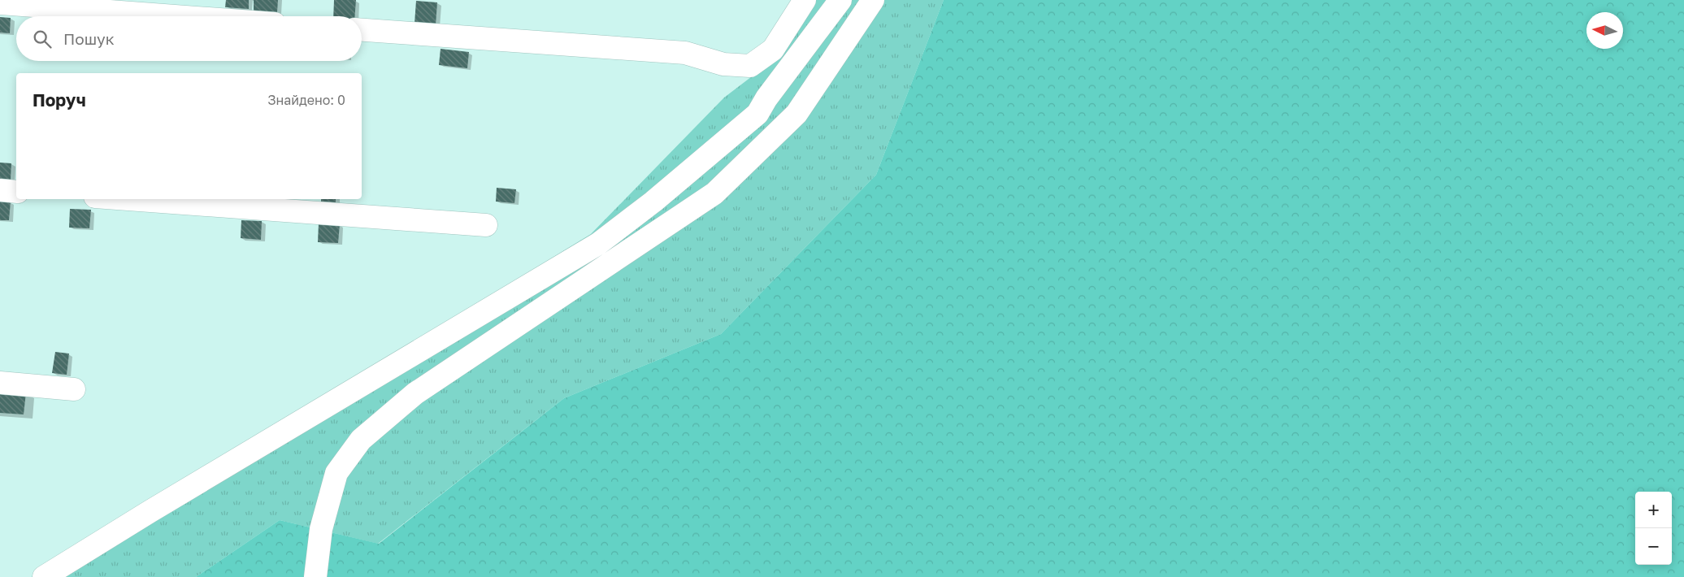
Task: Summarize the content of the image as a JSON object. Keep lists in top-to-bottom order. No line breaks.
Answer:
{"north":"left","page":{"search":"Пошук","heading":["Поруч","Знайдено: 0"],"map_buttons":["+","−"]}}
